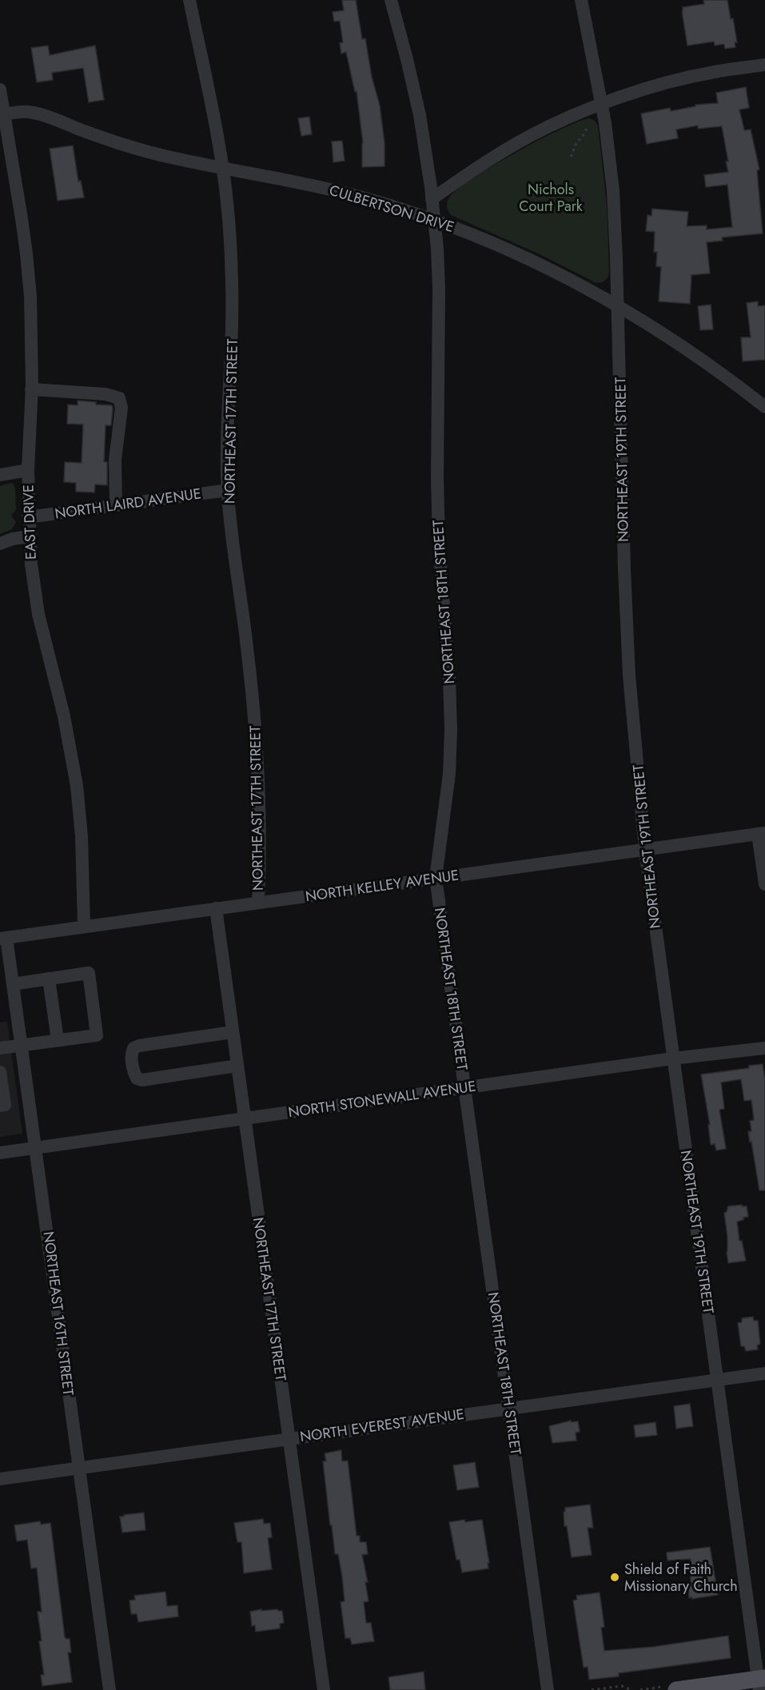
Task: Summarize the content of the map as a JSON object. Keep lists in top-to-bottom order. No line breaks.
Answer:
{"streets":{"street":["CULBERTSON DRIVE","NORTHEAST 17TH STREET","NORTHEAST 19TH STREET","NORTH LAIRD AVENUE","EAST DRIVE","NORTHEAST 18TH STREET","NORTH KELLEY AVENUE","NORTH STONEWALL AVENUE","NORTHEAST 16TH STREET","NORTH EVEREST AVENUE"]},"crossings":[["CULBERTSON DRIVE","NORTHEAST 17TH STREET"],["CULBERTSON DRIVE","NORTHEAST 19TH STREET"],["CULBERTSON DRIVE","EAST DRIVE"],["CULBERTSON DRIVE","NORTHEAST 18TH STREET"],["NORTHEAST 17TH STREET","NORTH LAIRD AVENUE"],["NORTHEAST 17TH STREET","NORTH KELLEY AVENUE"],["NORTHEAST 17TH STREET","NORTH STONEWALL AVENUE"],["NORTHEAST 17TH STREET","NORTH EVEREST AVENUE"],["NORTHEAST 19TH STREET","NORTH KELLEY AVENUE"],["NORTHEAST 19TH STREET","NORTH STONEWALL AVENUE"],["NORTHEAST 19TH STREET","NORTH EVEREST AVENUE"],["NORTH LAIRD AVENUE","EAST DRIVE"],["EAST DRIVE","NORTH KELLEY AVENUE"],["NORTHEAST 18TH STREET","NORTH KELLEY AVENUE"],["NORTHEAST 18TH STREET","NORTH STONEWALL AVENUE"],["NORTHEAST 18TH STREET","NORTH EVEREST AVENUE"],["NORTH KELLEY AVENUE","NORTHEAST 16TH STREET"],["NORTH STONEWALL AVENUE","NORTHEAST 16TH STREET"],["NORTHEAST 16TH STREET","NORTH EVEREST AVENUE"]],"parks":["Nichols Court Park"],"places":["Shield of Faith Missionary Church"]}
